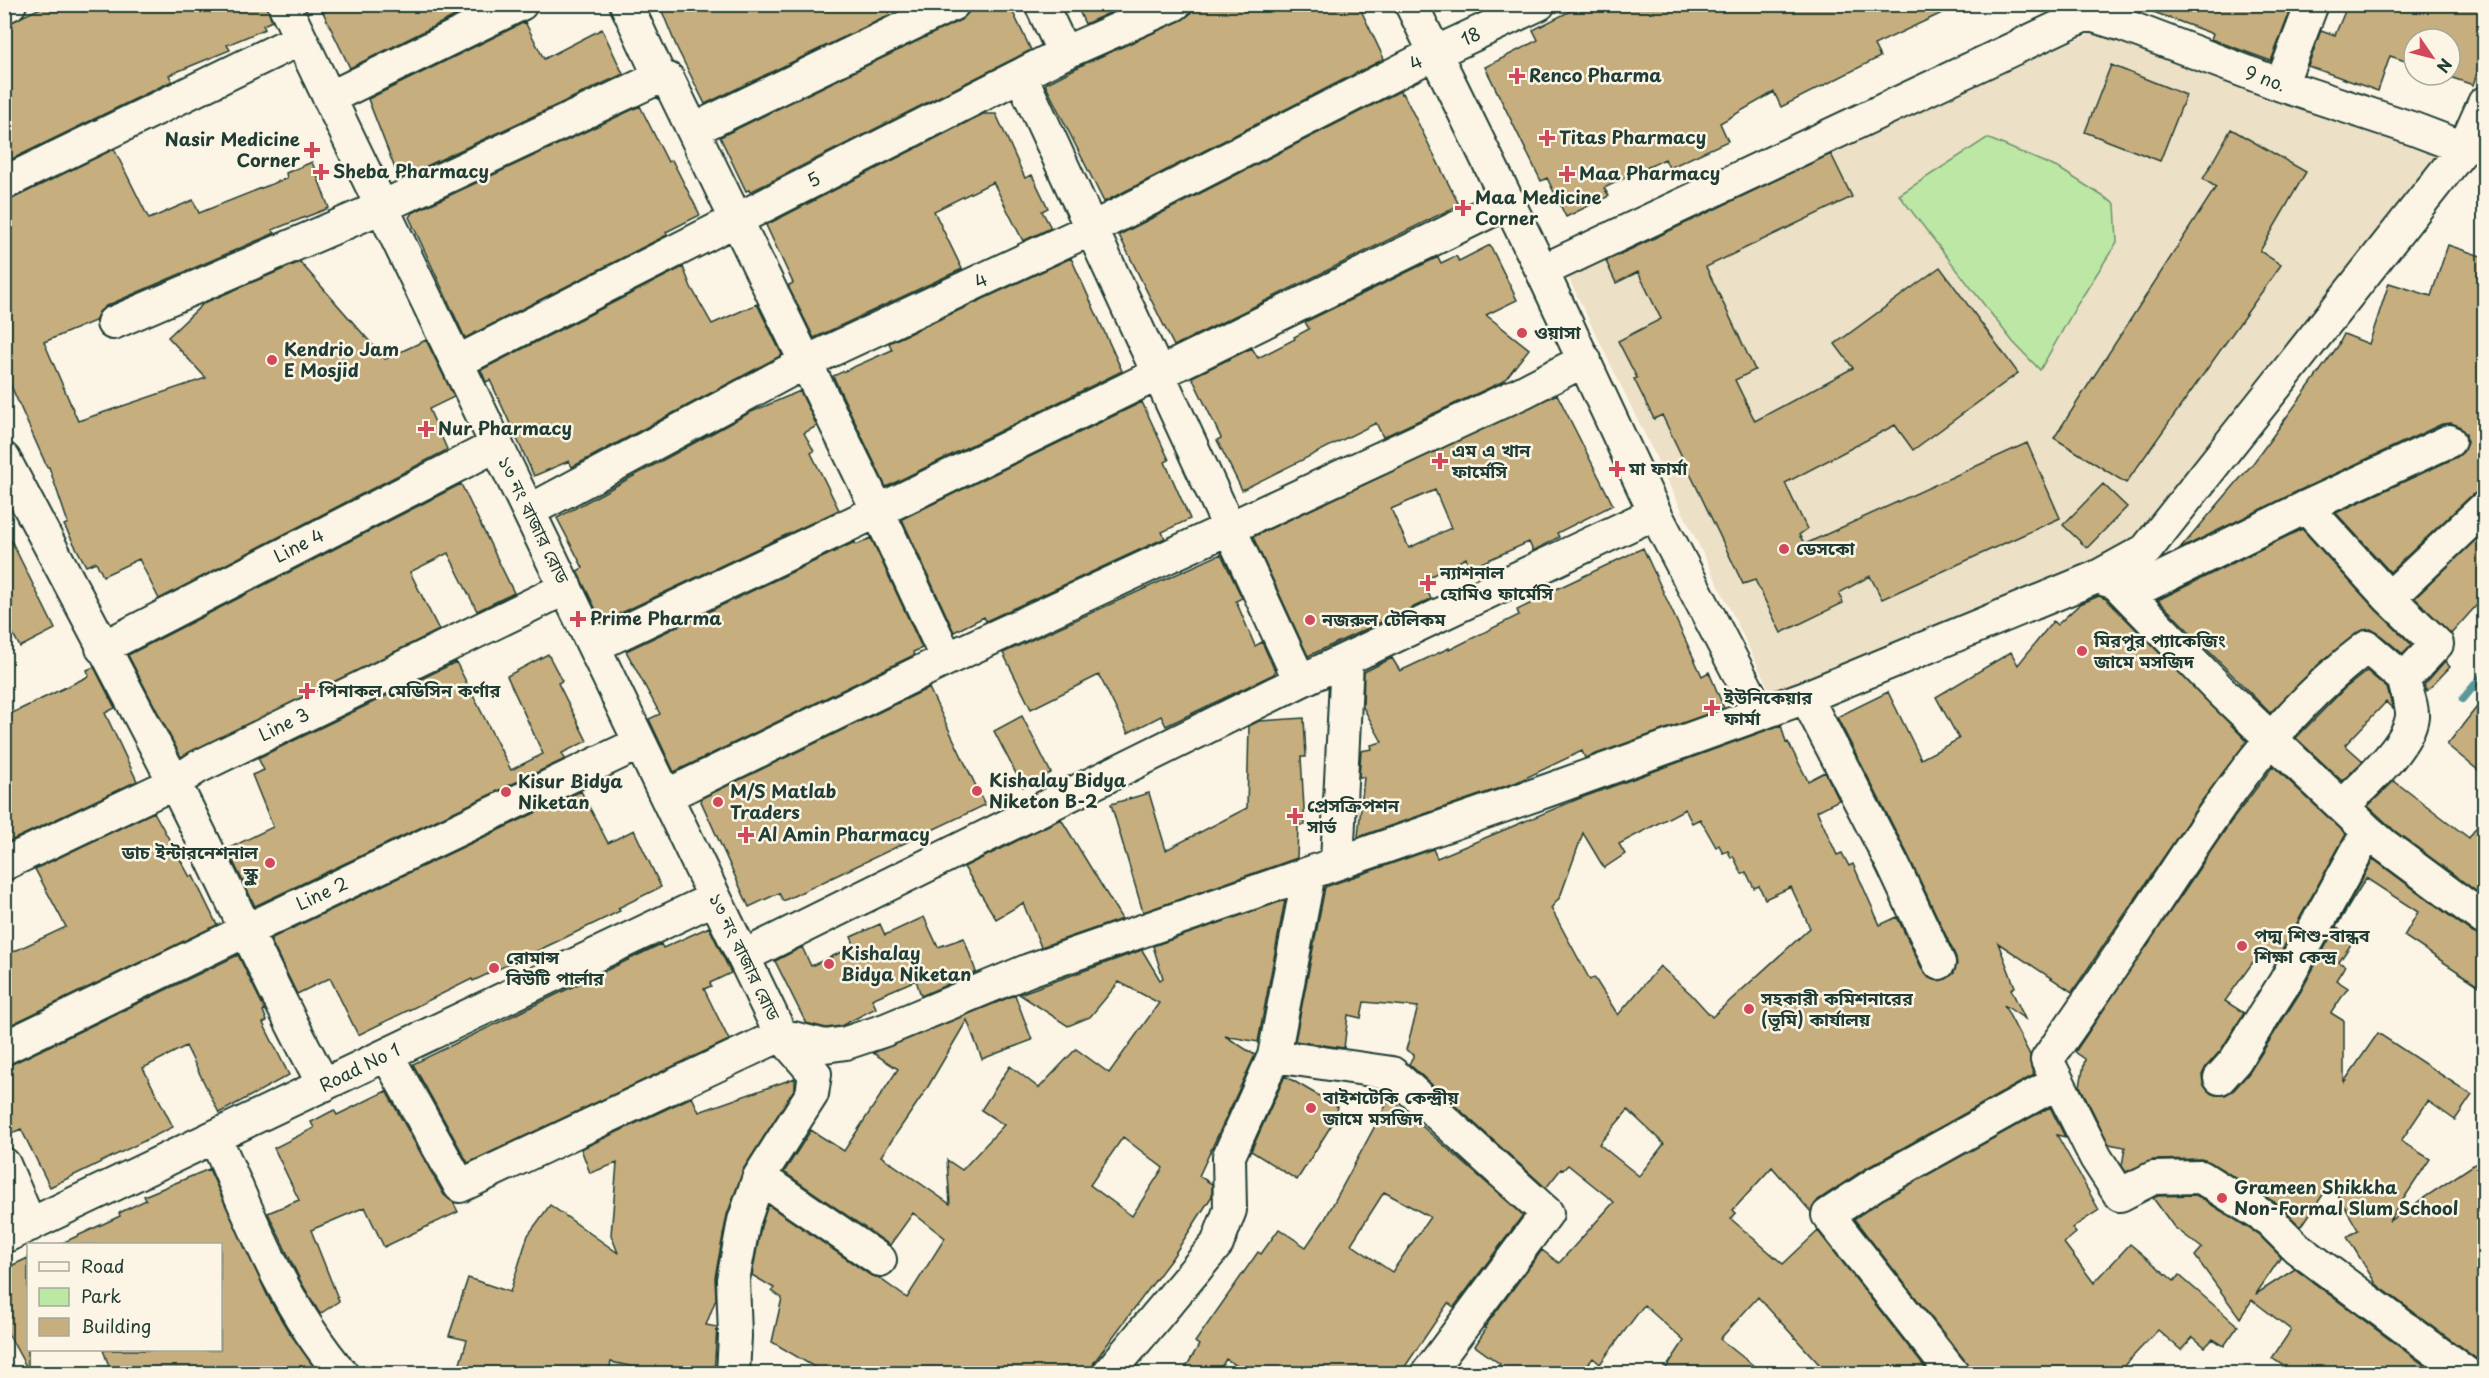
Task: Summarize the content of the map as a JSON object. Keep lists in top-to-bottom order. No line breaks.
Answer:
{"streets":{"street":["18","4","9 no.","5","১৩ নং বাজার রোড","Line 4","Line 3","Line 2","Road No 1"]},"crossings":[["18","4"],["4","১৩ নং বাজার রোড"],["5","১৩ নং বাজার রোড"],["১৩ নং বাজার রোড","Line 4"],["১৩ নং বাজার রোড","Line 3"],["১৩ নং বাজার রোড","Line 2"],["১৩ নং বাজার রোড","Road No 1"]],"places":{"health":["Renco Pharma","Titas Pharmacy","Nasir Medicine Corner","Sheba Pharmacy","Maa Pharmacy","Maa Medicine Corner","Nur Pharmacy","এম এ খান ফার্মেসি","মা ফার্মা","ন্যাশনাল হোমিও ফার্মেসি","Prime Pharma","পিনাকল মেডিসিন কর্ণার","ইউনিকেয়ার ফার্মা","প্রেসক্রিপশন সার্ভ","Al Amin Pharmacy"],"other":["ওয়াসা","Kendrio Jam E Mosjid","ডেসকো","নজরুল টেলিকম","মিরপুর প্যাকেজিং জামে মসজিদ","Kishalay Bidya Niketon B-2","Kisur Bidya Niketan","M/S Matlab Traders","ডাচ ইন্টারনেশনাল স্কুল","পদ্ম শিশু-বান্ধব শিক্ষা কেন্দ্র","Kishalay Bidya Niketan","রোমান্স বিউটি পার্লার","সহকারী কমিশনারের (ভূমি) কার্যালয়","বাইশটেকি কেন্দ্রীয় জামে মসজিদ","Grameen Shikkha Non-Formal Slum School"]},"legend":["Road","Park","Building"],"north":"bottom right"}
